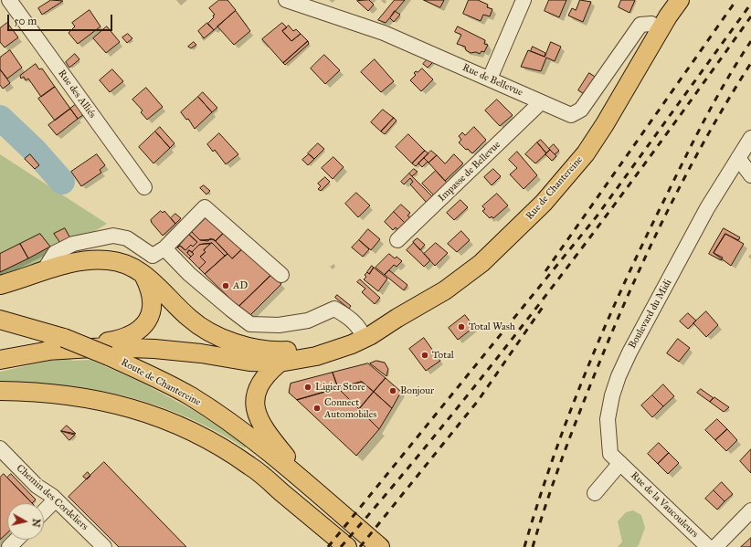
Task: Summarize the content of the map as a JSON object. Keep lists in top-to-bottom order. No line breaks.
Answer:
{"streets":{"main road":["Rue de Chantereine","Route de Chantereine"],"street":["Rue de Bellevue","Rue des Alliés","Impasse de Bellevue","Boulevard du Midi","Chemin des Cordeliers","Rue de la Vaucouleurs"]},"crossings":[["Rue de Bellevue","Impasse de Bellevue"],["Rue de Bellevue","Rue de Chantereine"],["Boulevard du Midi","Rue de la Vaucouleurs"]],"places":["AD","Total Wash","Total","Ligier Store","Bonjour","Connect Automobiles"],"scale_bar":"50 m","north":"right"}
